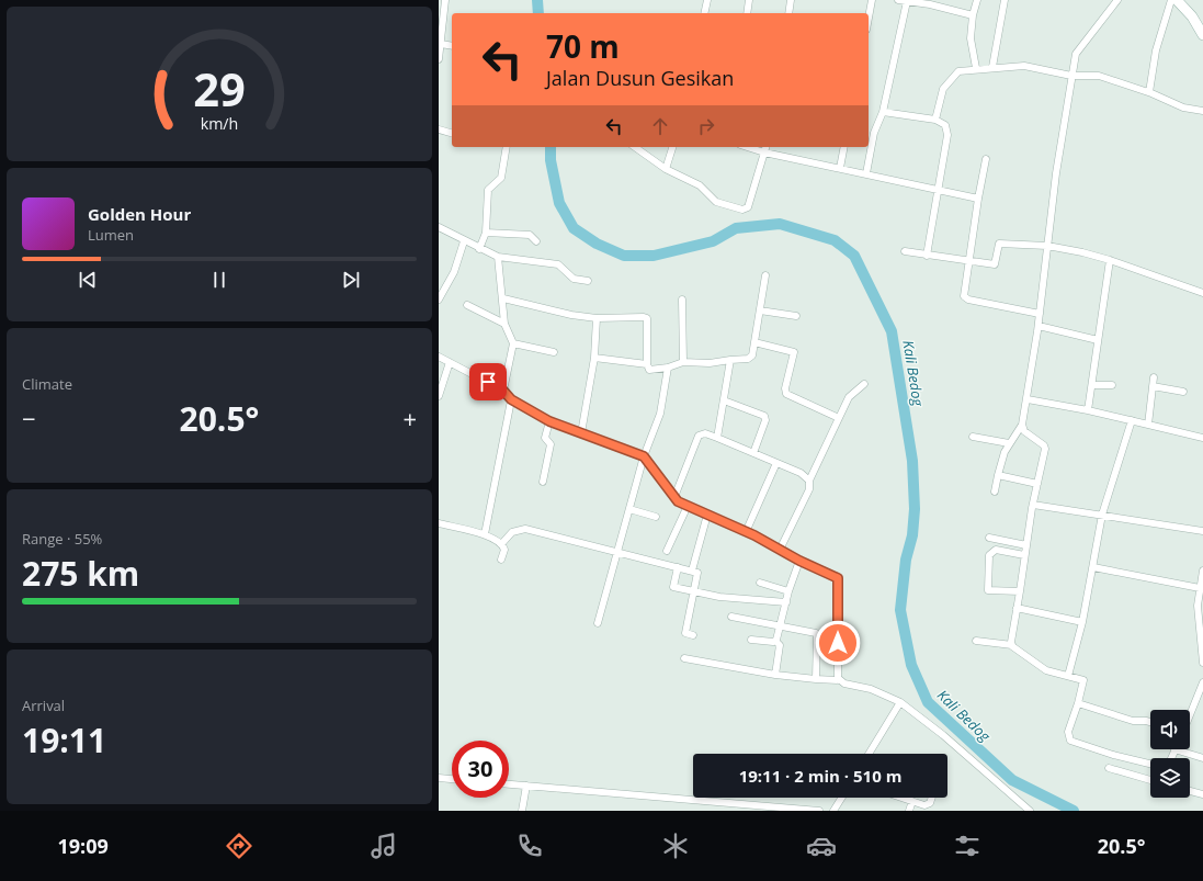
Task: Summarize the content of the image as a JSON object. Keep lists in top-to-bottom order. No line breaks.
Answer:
{"water":["Kali Bedog"],"page":{"turn":["70 m","Jalan Dusun Gesikan"],"song":["Golden Hour","Lumen"],"tile":["Climate",["Range · 55%","275 km"],["Arrival","19:11"]],"heat":["−","20.5°","+"],"limit":"30","trip":"19:11 · 2 min · 510 m","tabs":["19:09","20.5°"],"gauge":["29","km/h"]}}
